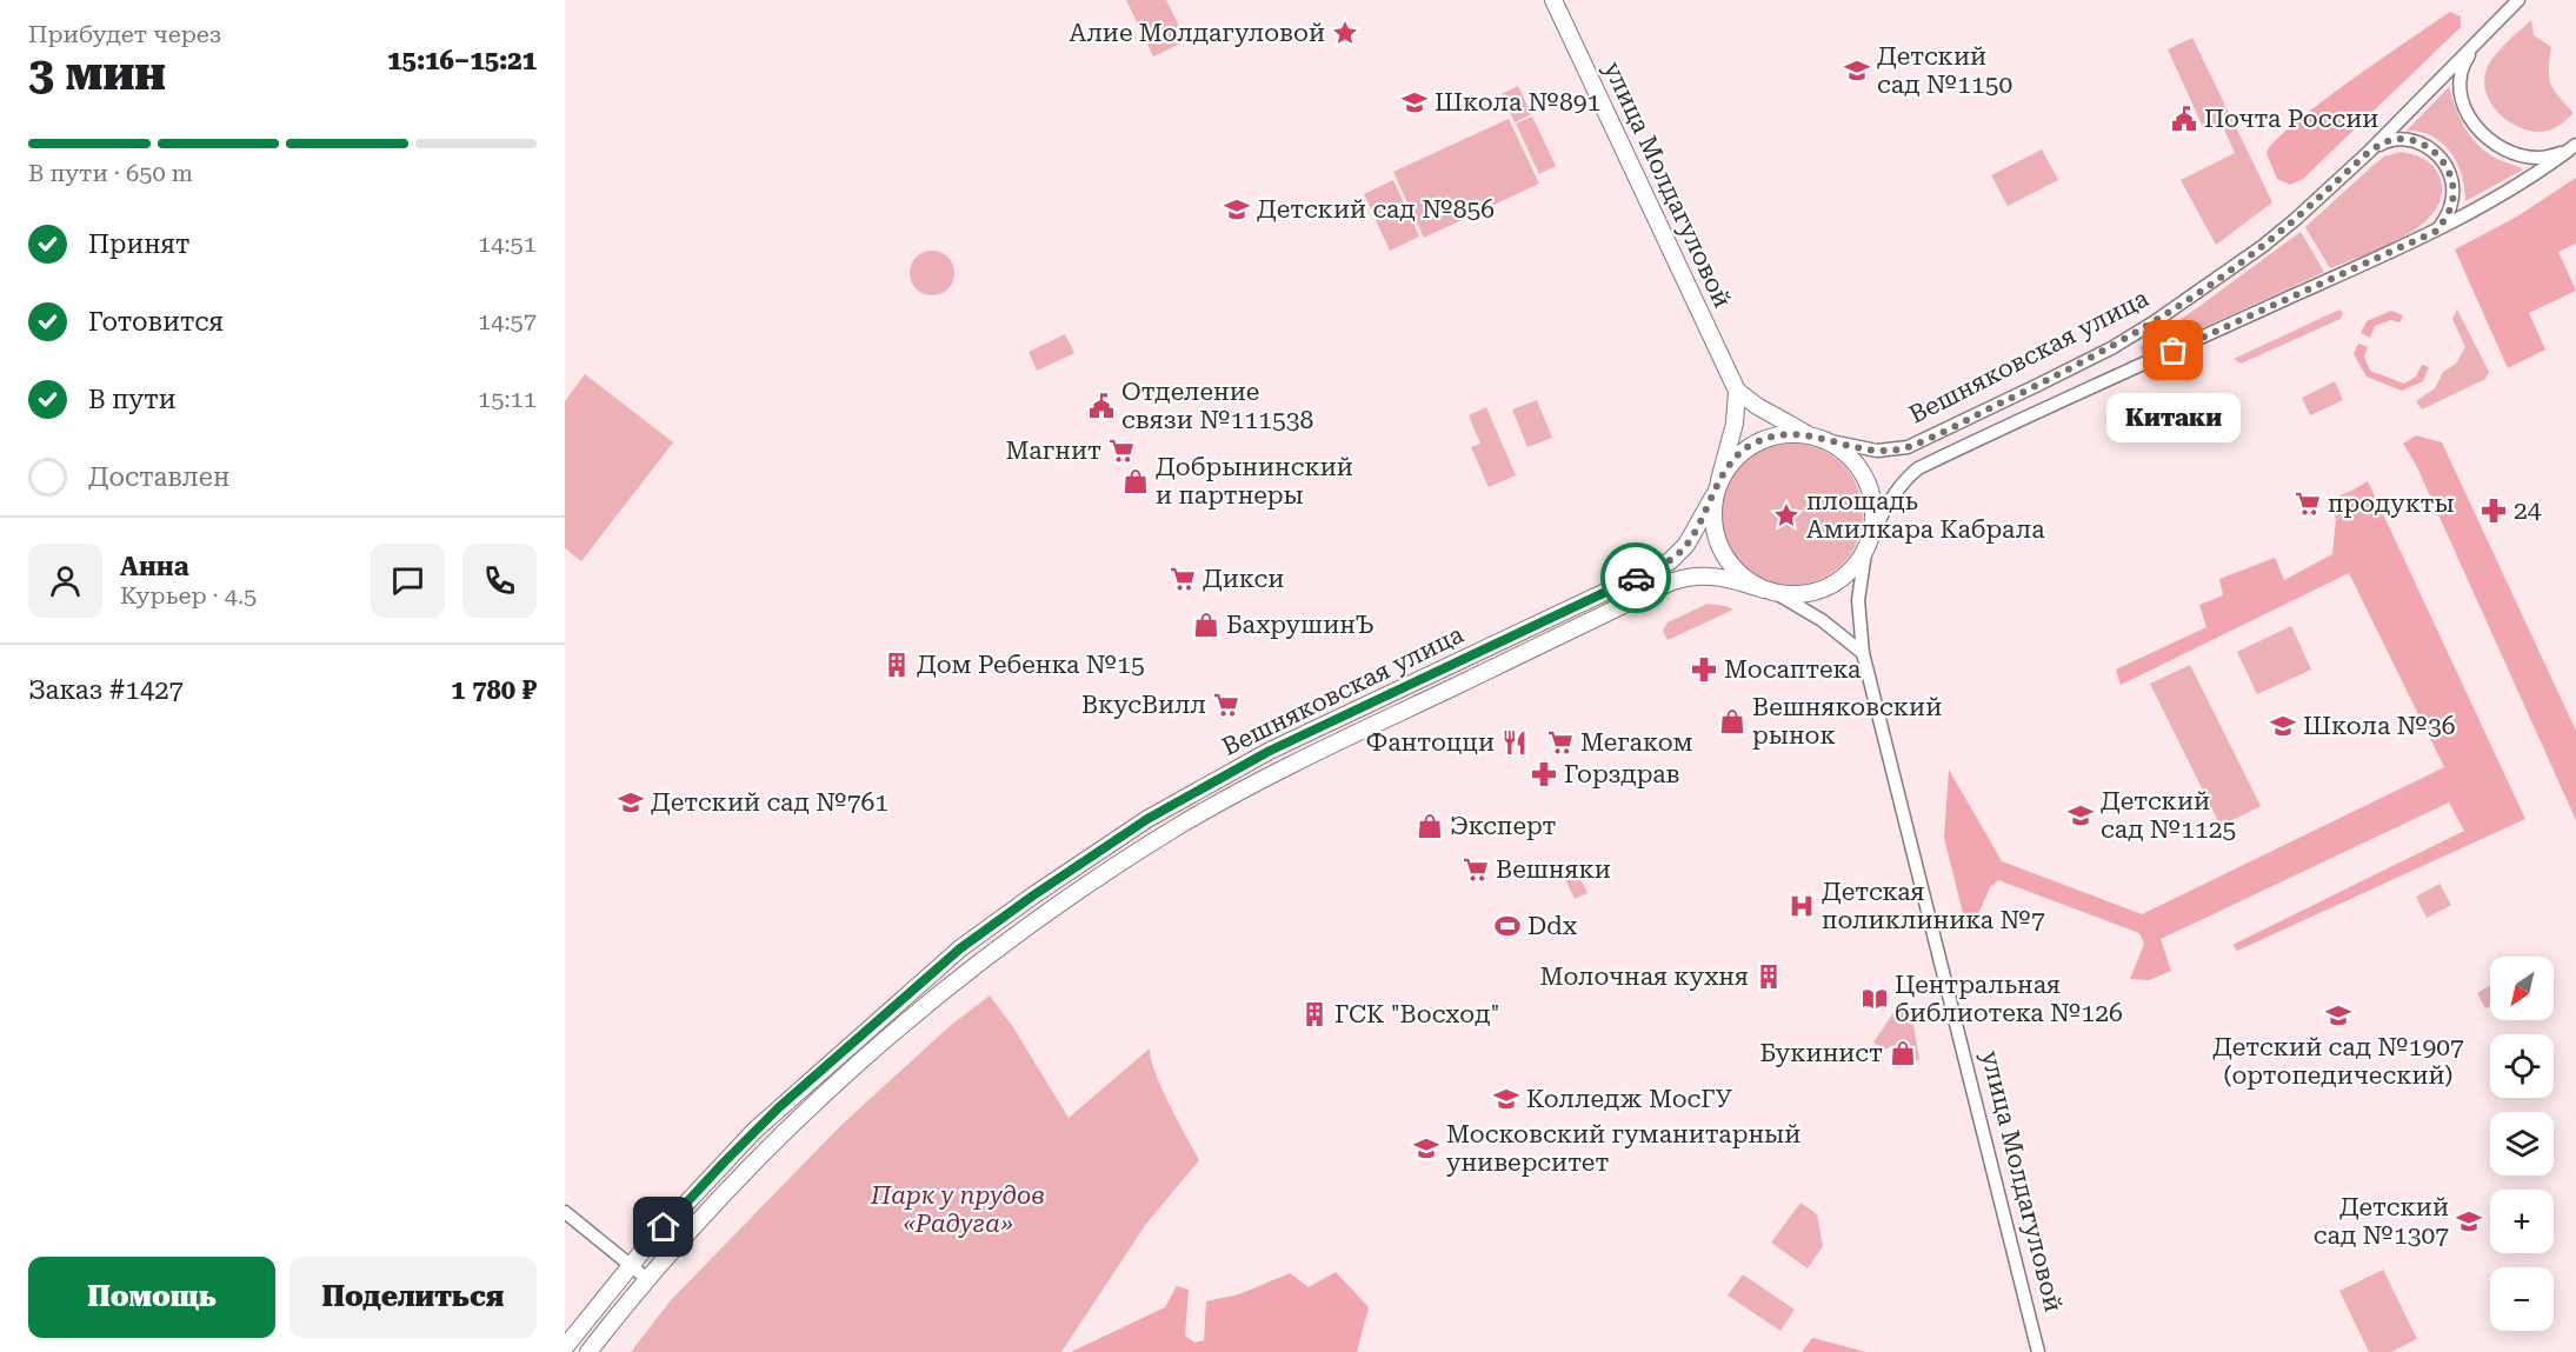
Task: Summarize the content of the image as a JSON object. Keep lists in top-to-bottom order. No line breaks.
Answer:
{"streets":{"main road":["улица Молдагуловой","Вешняковская улица"]},"crossings":[["улица Молдагуловой","Вешняковская улица"]],"parks":["Парк у прудов «Радуга»"],"places":{"place":["Алие Молдагуловой","площадь Амилкара Кабрала"],"school or university":["Детский сад №1150","Школа №891","Детский сад №856","Школа №36","Детский сад №761","Детский сад №1125","Детский сад №1907 (ортопедический)","Колледж МосГУ","Московский гуманитарный университет","Детский сад №1307"],"public building":["Почта России","Отделение связи №111538"],"other":["Китаки"],"supermarket":["Магнит","продукты","Дикси","ВкусВилл","Мегаком","Вешняки"],"shop":["Добрынинский и партнеры","БахрушинЪ","Вешняковский рынок","Эксперт","Букинист"],"pharmacy":["24","Мосаптека","Горздрав"],"building":["Дом Ребенка №15","Молочная кухня","ГСК \"Восход\""],"restaurant":["Фантоцци"],"hospital":["Детская поликлиника №7"],"sports":["Ddx"],"library":["Центральная библиотека №126"]},"north":"bottom left","page":{"heading":["3 мин","Прибудет через","15:16–15:21"],"panel":["Анна","Курьер · 4.5","Заказ #1427","1 780 ₽"],"bar":"В пути · 650 m","list":[["Принят","14:51"],["Готовится","14:57"],["В пути","15:11"],"Доставлен"],"bubble":"Китаки","map_buttons":["+","−"],"buttons":["Помощь","Поделиться"]}}
